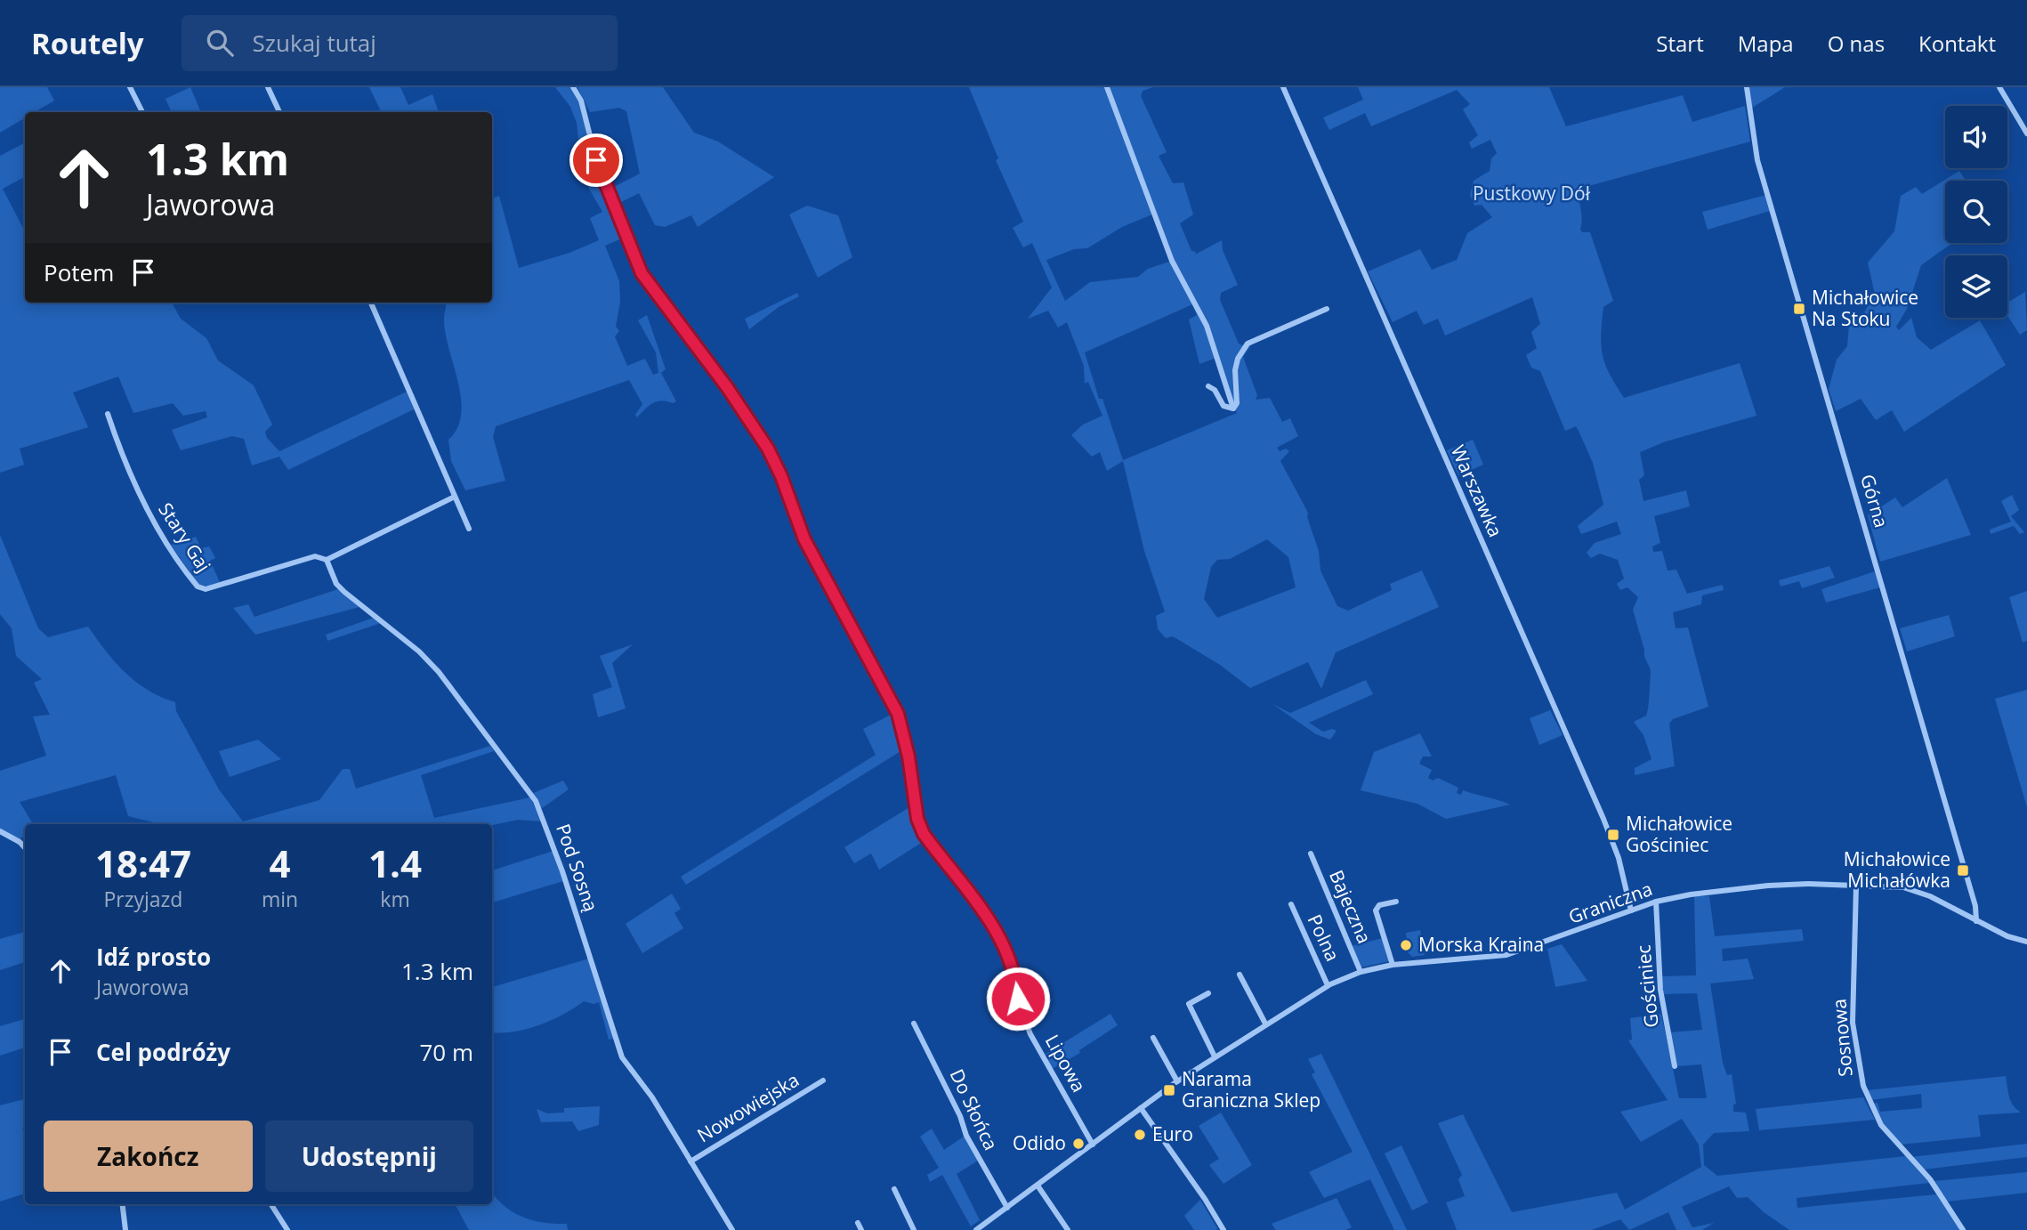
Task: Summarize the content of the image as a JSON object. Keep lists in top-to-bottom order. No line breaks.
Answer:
{"streets":{"street":["Warszawka","Górna","Stary Gaj","Pod Sosną","Graniczna","Bajeczna","Polna","Gościniec","Sosnowa","Lipowa","Nowowiejska","Do Słońca"]},"crossings":[["Warszawka","Graniczna"],["Górna","Graniczna"],["Stary Gaj","Pod Sosną"],["Pod Sosną","Nowowiejska"],["Graniczna","Bajeczna"],["Graniczna","Polna"],["Graniczna","Gościniec"],["Graniczna","Sosnowa"],["Graniczna","Lipowa"],["Graniczna","Do Słońca"]],"parks":["Pustkowy Dół"],"places":{"transit":["Michałowice Na Stoku","Michałowice Gościniec","Michałowice Michałówka","Narama Graniczna Sklep"],"other":["Morska Kraina","Euro","Odido"]},"page":{"header":"Routely","search":"Szukaj tutaj","nav":["Start","Mapa","O nas","Kontakt"],"turn":["1.3 km","Jaworowa"],"then":"Potem","eta":["18:47","Przyjazd","4","min","1.4","km"],"list":[{"name":"Idź prosto","note":"Jaworowa","value":"1.3 km"},{"name":"Cel podróży","value":"70 m"}],"buttons":["Zakończ","Udostępnij"]}}
